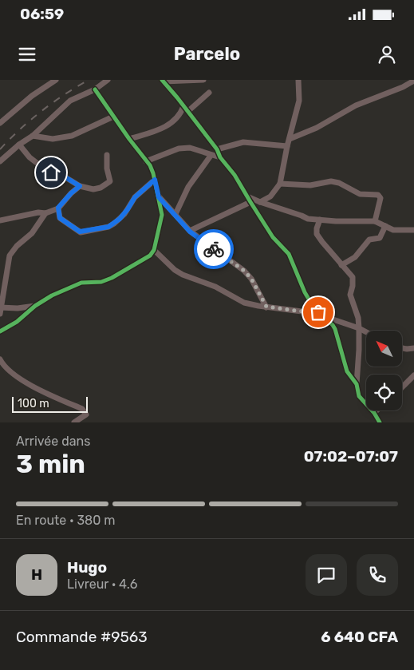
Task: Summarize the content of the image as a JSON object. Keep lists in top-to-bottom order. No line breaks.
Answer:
{"scale_bar":"100 m","north":"top left","page":{"status":"06:59","header":"Parcelo","scale":"100 m","heading":["3 min","Arrivée dans","07:02–07:07"],"panel":["Hugo","Livreur · 4.6","Commande #9563","6 640 CFA"],"bar":"En route · 380 m","round":"H"}}
